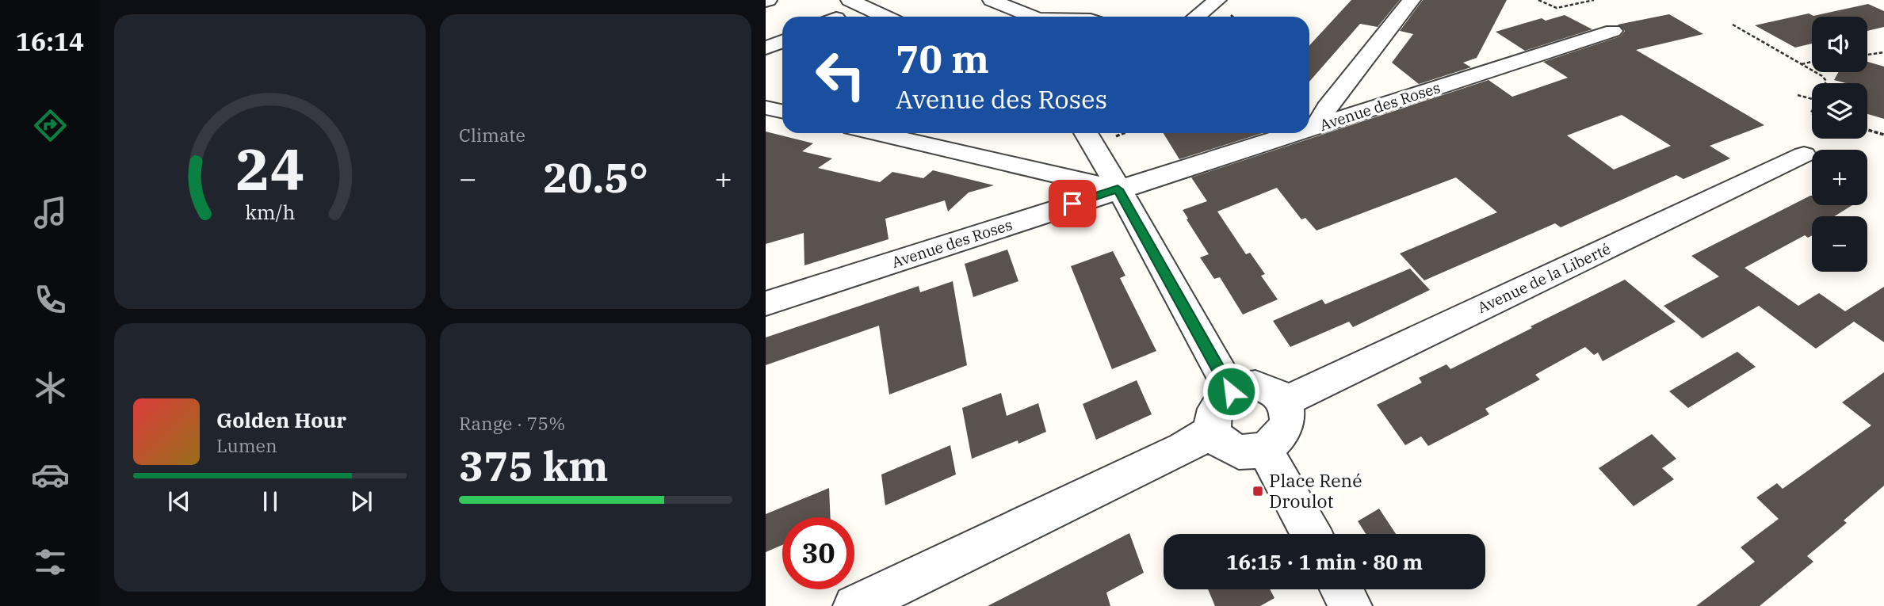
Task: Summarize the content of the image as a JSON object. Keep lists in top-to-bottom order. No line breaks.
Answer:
{"streets":{"street":["Avenue des Roses","Avenue de la Liberté"]},"places":{"transit":["Place René Droulot"]},"page":{"tabs":"16:14","tile":["Climate",["Range · 75%","375 km"]],"map_buttons":["+","−"],"turn":["70 m","Avenue des Roses"],"heat":["−","20.5°","+"],"song":["Golden Hour","Lumen"],"limit":"30","trip":"16:15 · 1 min · 80 m","gauge":["24","km/h"]}}
